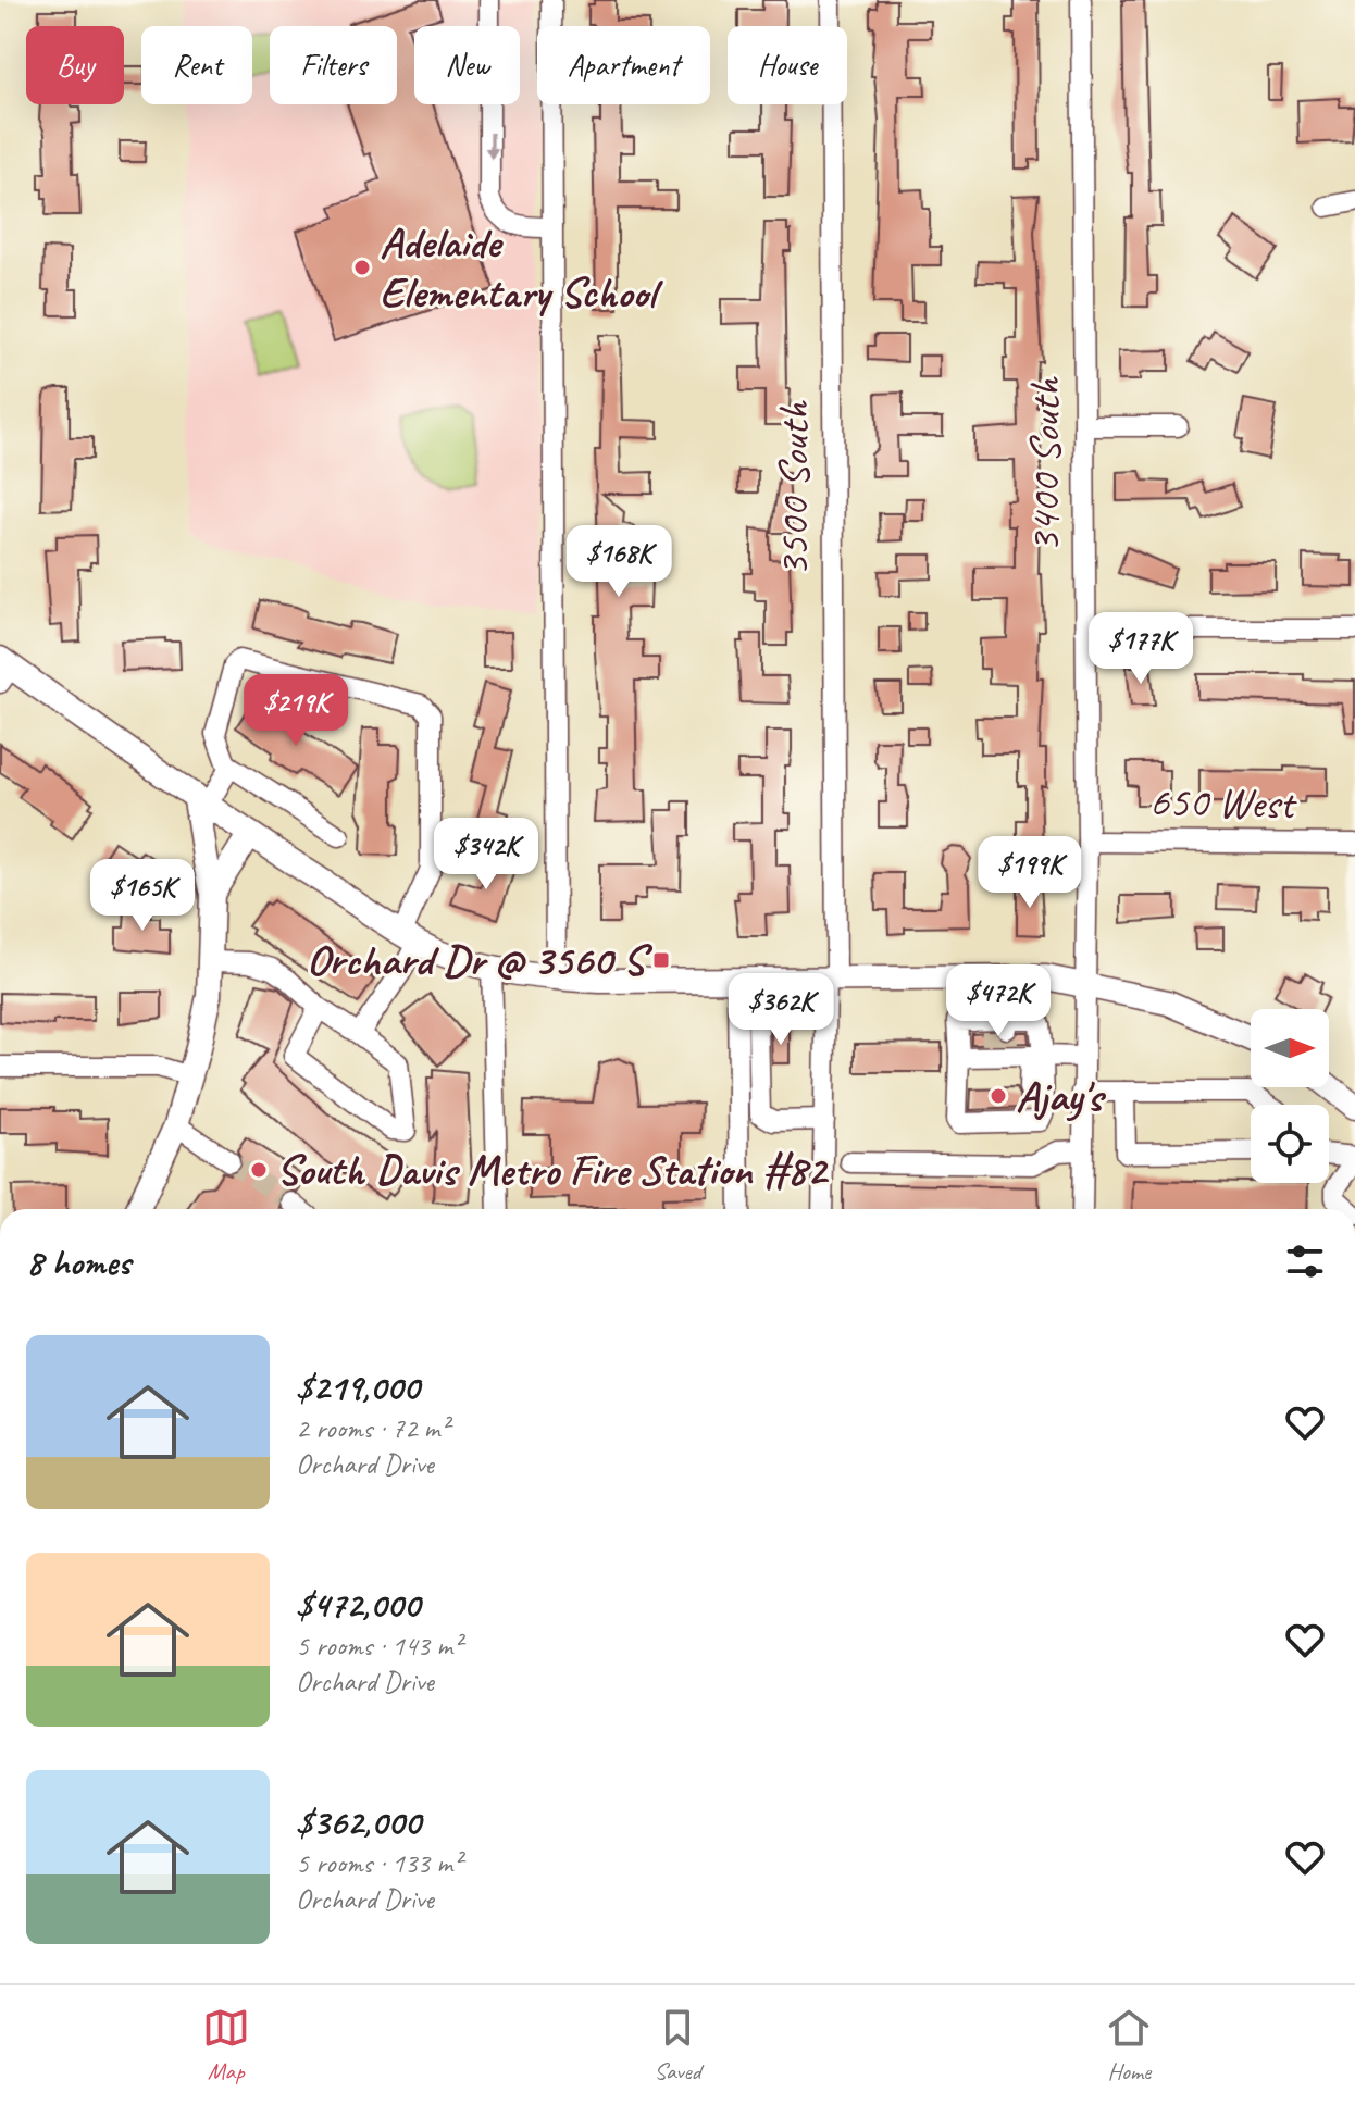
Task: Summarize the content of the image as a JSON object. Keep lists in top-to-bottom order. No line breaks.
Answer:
{"streets":{"street":["3400 South","3500 South","650 West"]},"crossings":[["3400 South","650 West"]],"places":{"other":["Adelaide Elementary School","Ajay's","South Davis Metro Fire Station #82"],"transit":["Orchard Dr @ 3560 S"]},"north":"right","page":{"chip":["Buy","Rent","Filters","New","Apartment","House"],"price":["$168K","$177K","$219K","$342K","$199K","$165K","$472K","$362K"],"heading":"8 homes","list":[{"name":"$219,000","note":"2 rooms · 72 m² · Orchard Drive"},{"name":"$472,000","note":"5 rooms · 143 m² · Orchard Drive"},{"name":"$362,000","note":"5 rooms · 133 m² · Orchard Drive"}],"tabs":["Map","Saved","Home"]}}
